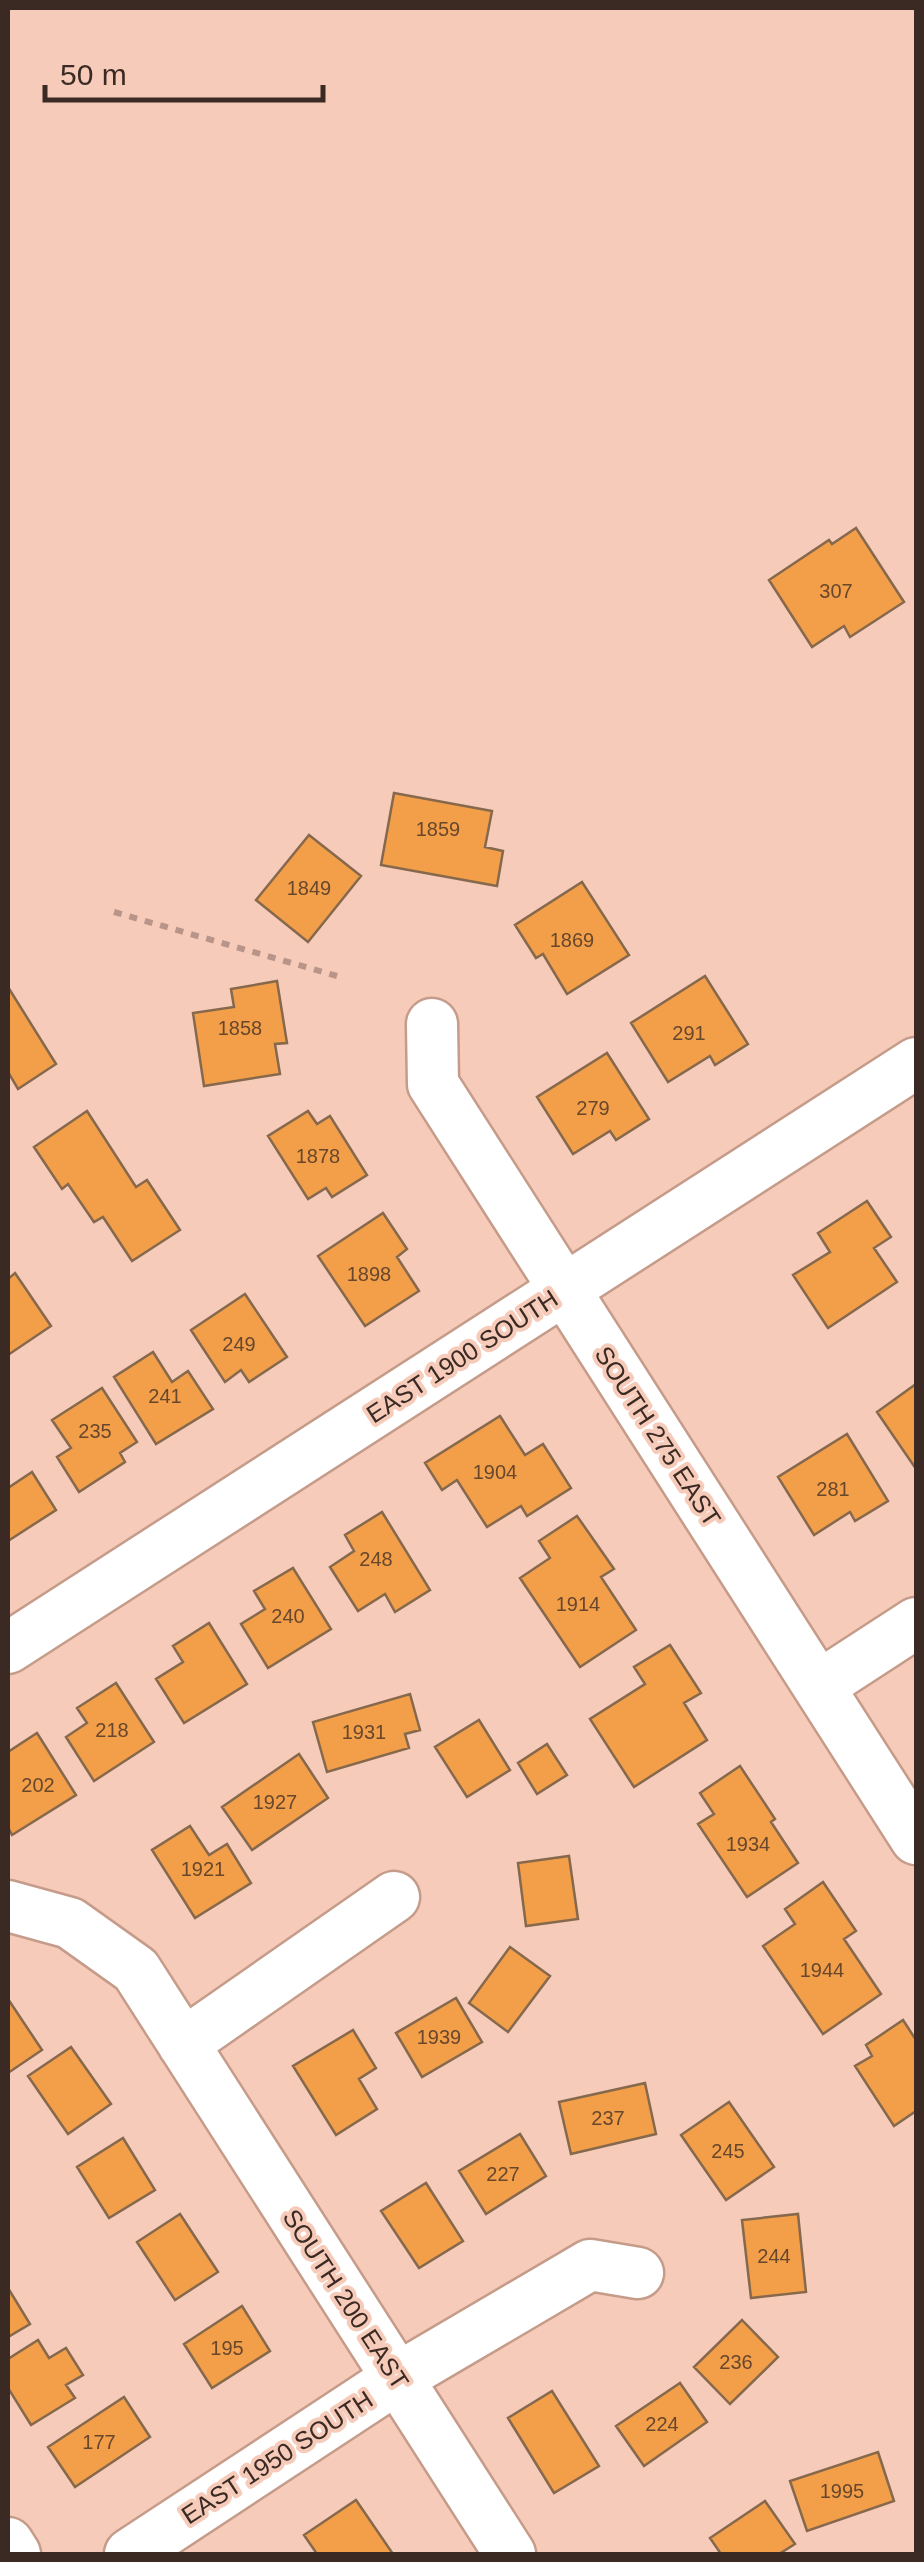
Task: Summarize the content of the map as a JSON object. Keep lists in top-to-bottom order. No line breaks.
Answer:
{"streets":{"street":["EAST 1900 SOUTH","SOUTH 275 EAST","SOUTH 200 EAST","EAST 1950 SOUTH"]},"crossings":[["EAST 1900 SOUTH","SOUTH 275 EAST"],["SOUTH 200 EAST","EAST 1950 SOUTH"]],"house_numbers":["307","1859","1849","1869","1858","291","279","1878","1898","249","241","235","1904","281","248","1914","240","218","1931","202","1927","1934","1921","1944","1939","237","245","227","244","195","236","224","177","1995"],"scale_bar":"50 m"}
